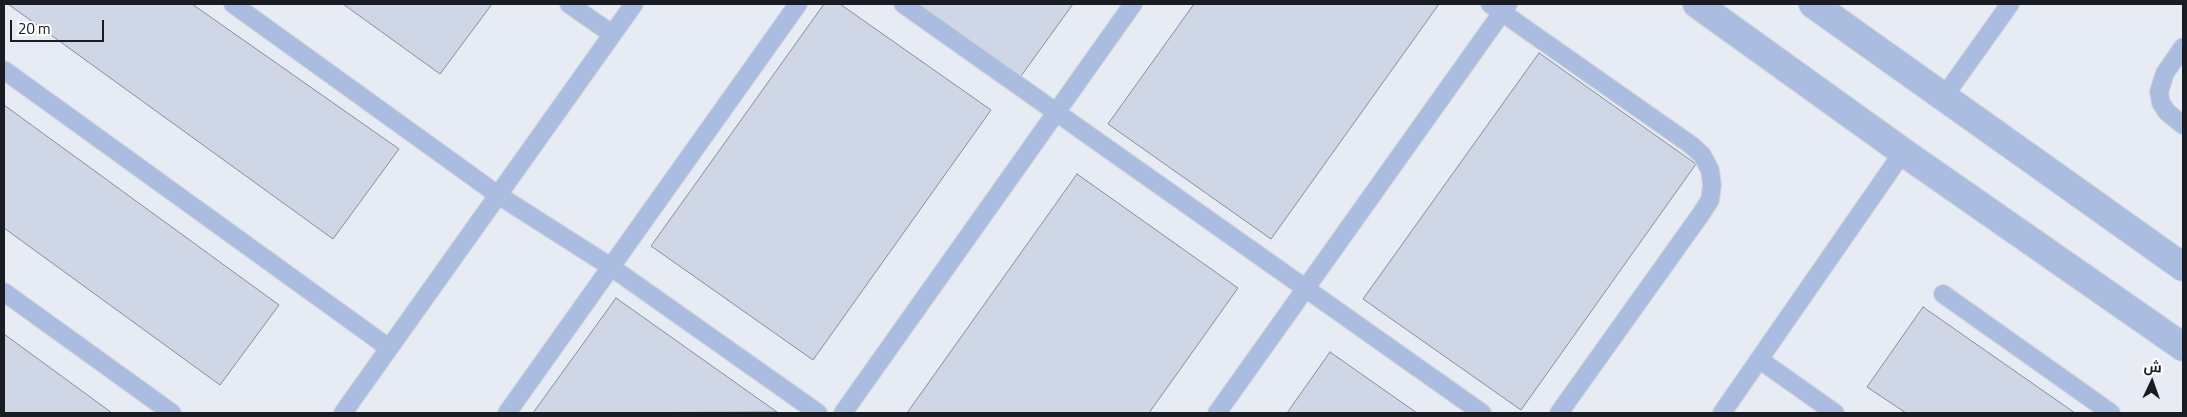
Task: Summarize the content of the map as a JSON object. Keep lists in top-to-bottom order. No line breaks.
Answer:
{"scale_bar":"20 m","north":"top"}
